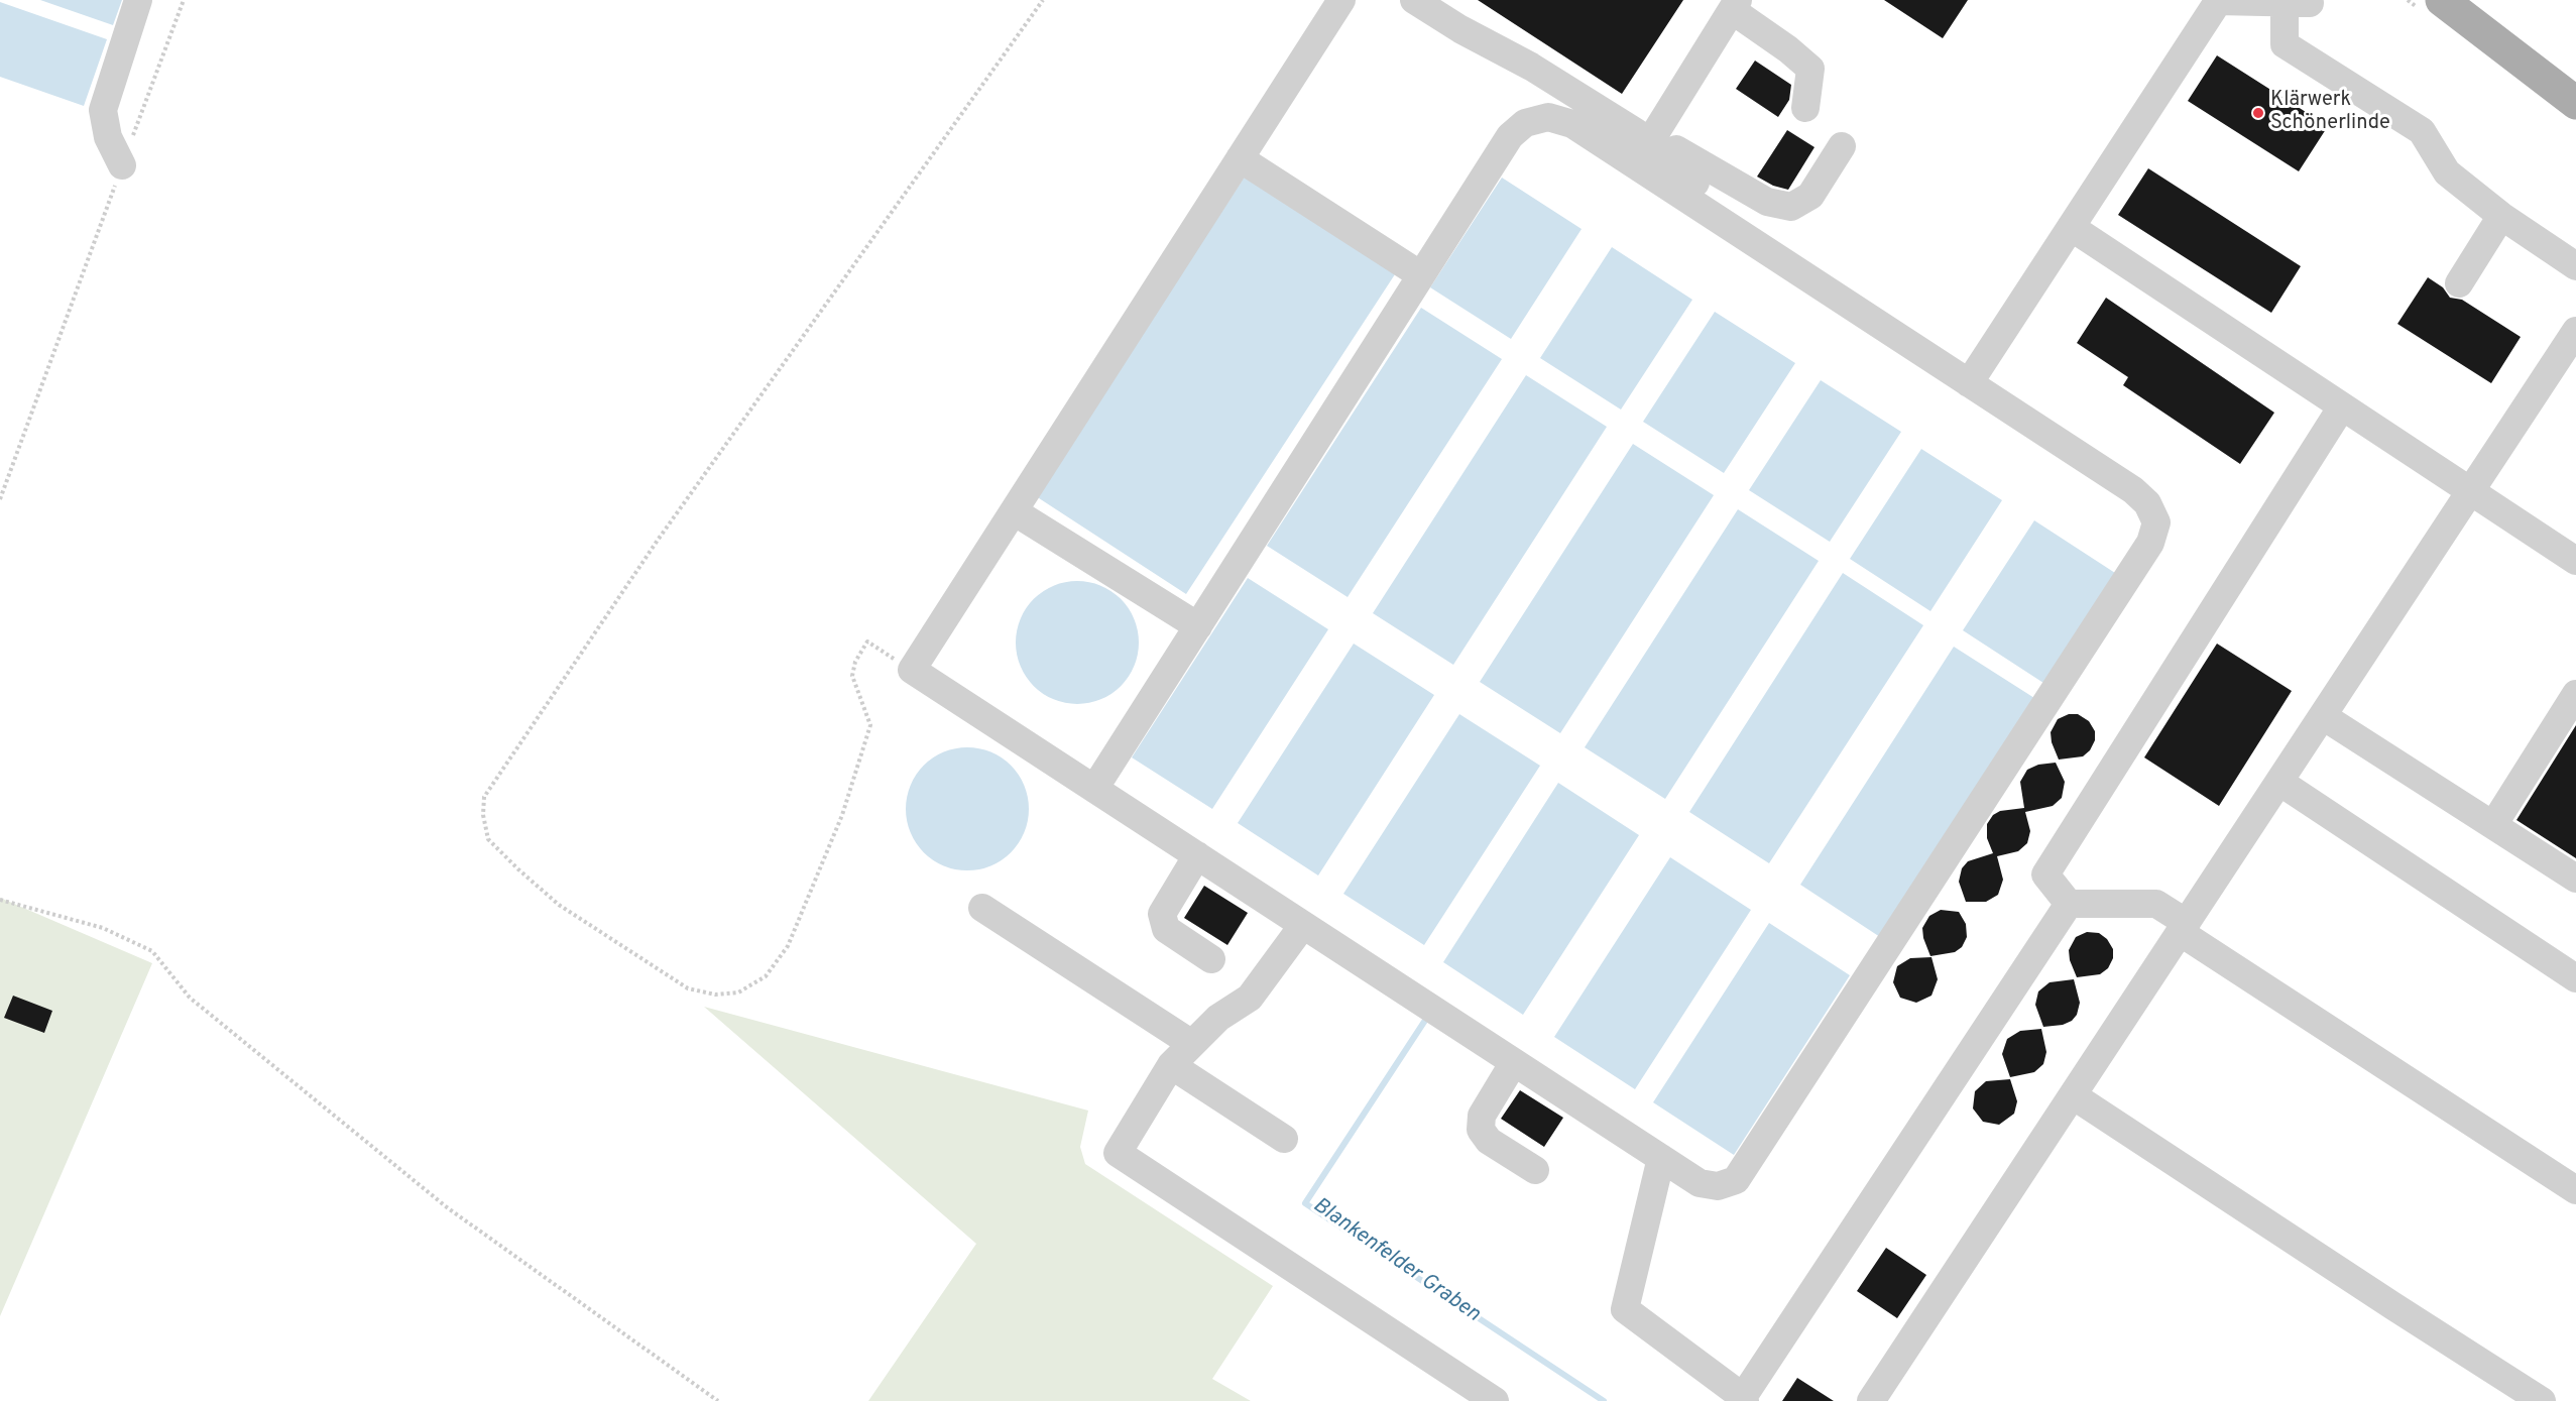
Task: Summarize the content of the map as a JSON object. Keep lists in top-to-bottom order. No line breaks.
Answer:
{"water":["Blankenfelder Graben"],"places":["Klärwerk Schönerlinde"]}
